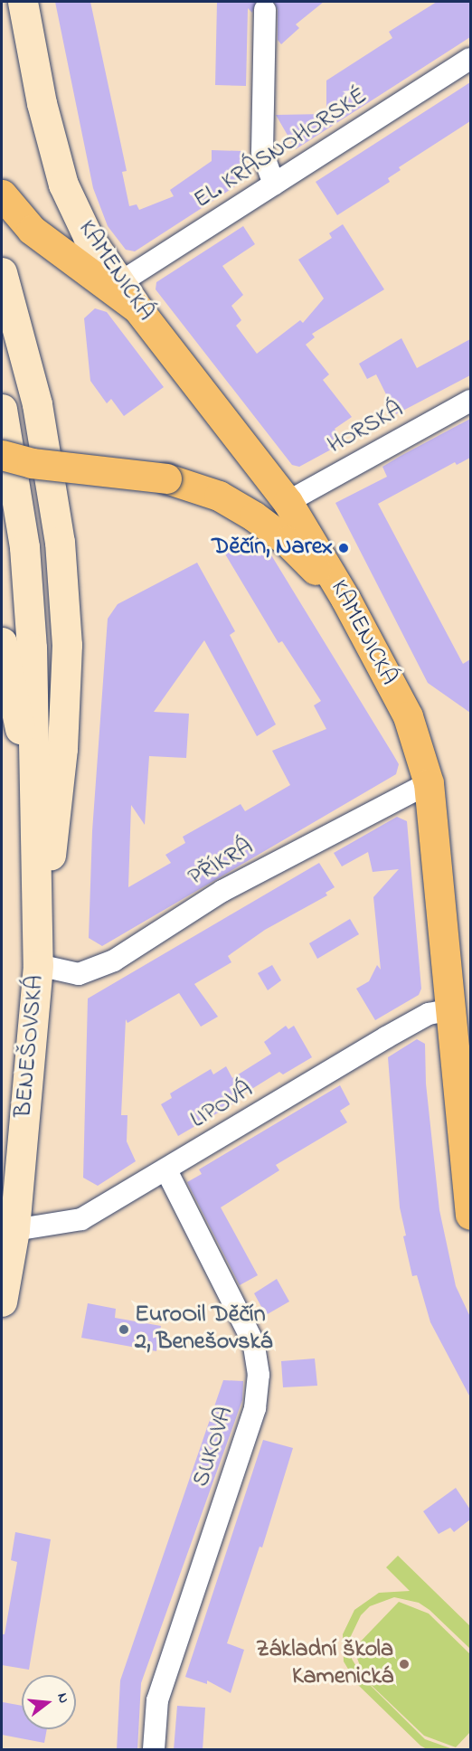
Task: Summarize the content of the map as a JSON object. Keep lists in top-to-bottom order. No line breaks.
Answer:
{"streets":{"main road":["KAMENICKÁ","BENEŠOVSKÁ"],"street":["EL. KRÁSNOHORSKÉ","HORSKÁ","PŘÍKRÁ","LIPOVÁ","SUKOVA"]},"crossings":[["EL. KRÁSNOHORSKÉ","KAMENICKÁ"],["KAMENICKÁ","HORSKÁ"],["KAMENICKÁ","PŘÍKRÁ"],["KAMENICKÁ","LIPOVÁ"],["PŘÍKRÁ","BENEŠOVSKÁ"],["BENEŠOVSKÁ","LIPOVÁ"],["LIPOVÁ","SUKOVA"]],"places":["Děčín, Narex","EuroOil Děčín 2, Benešovská","Základní škola Kamenická"],"north":"right"}
